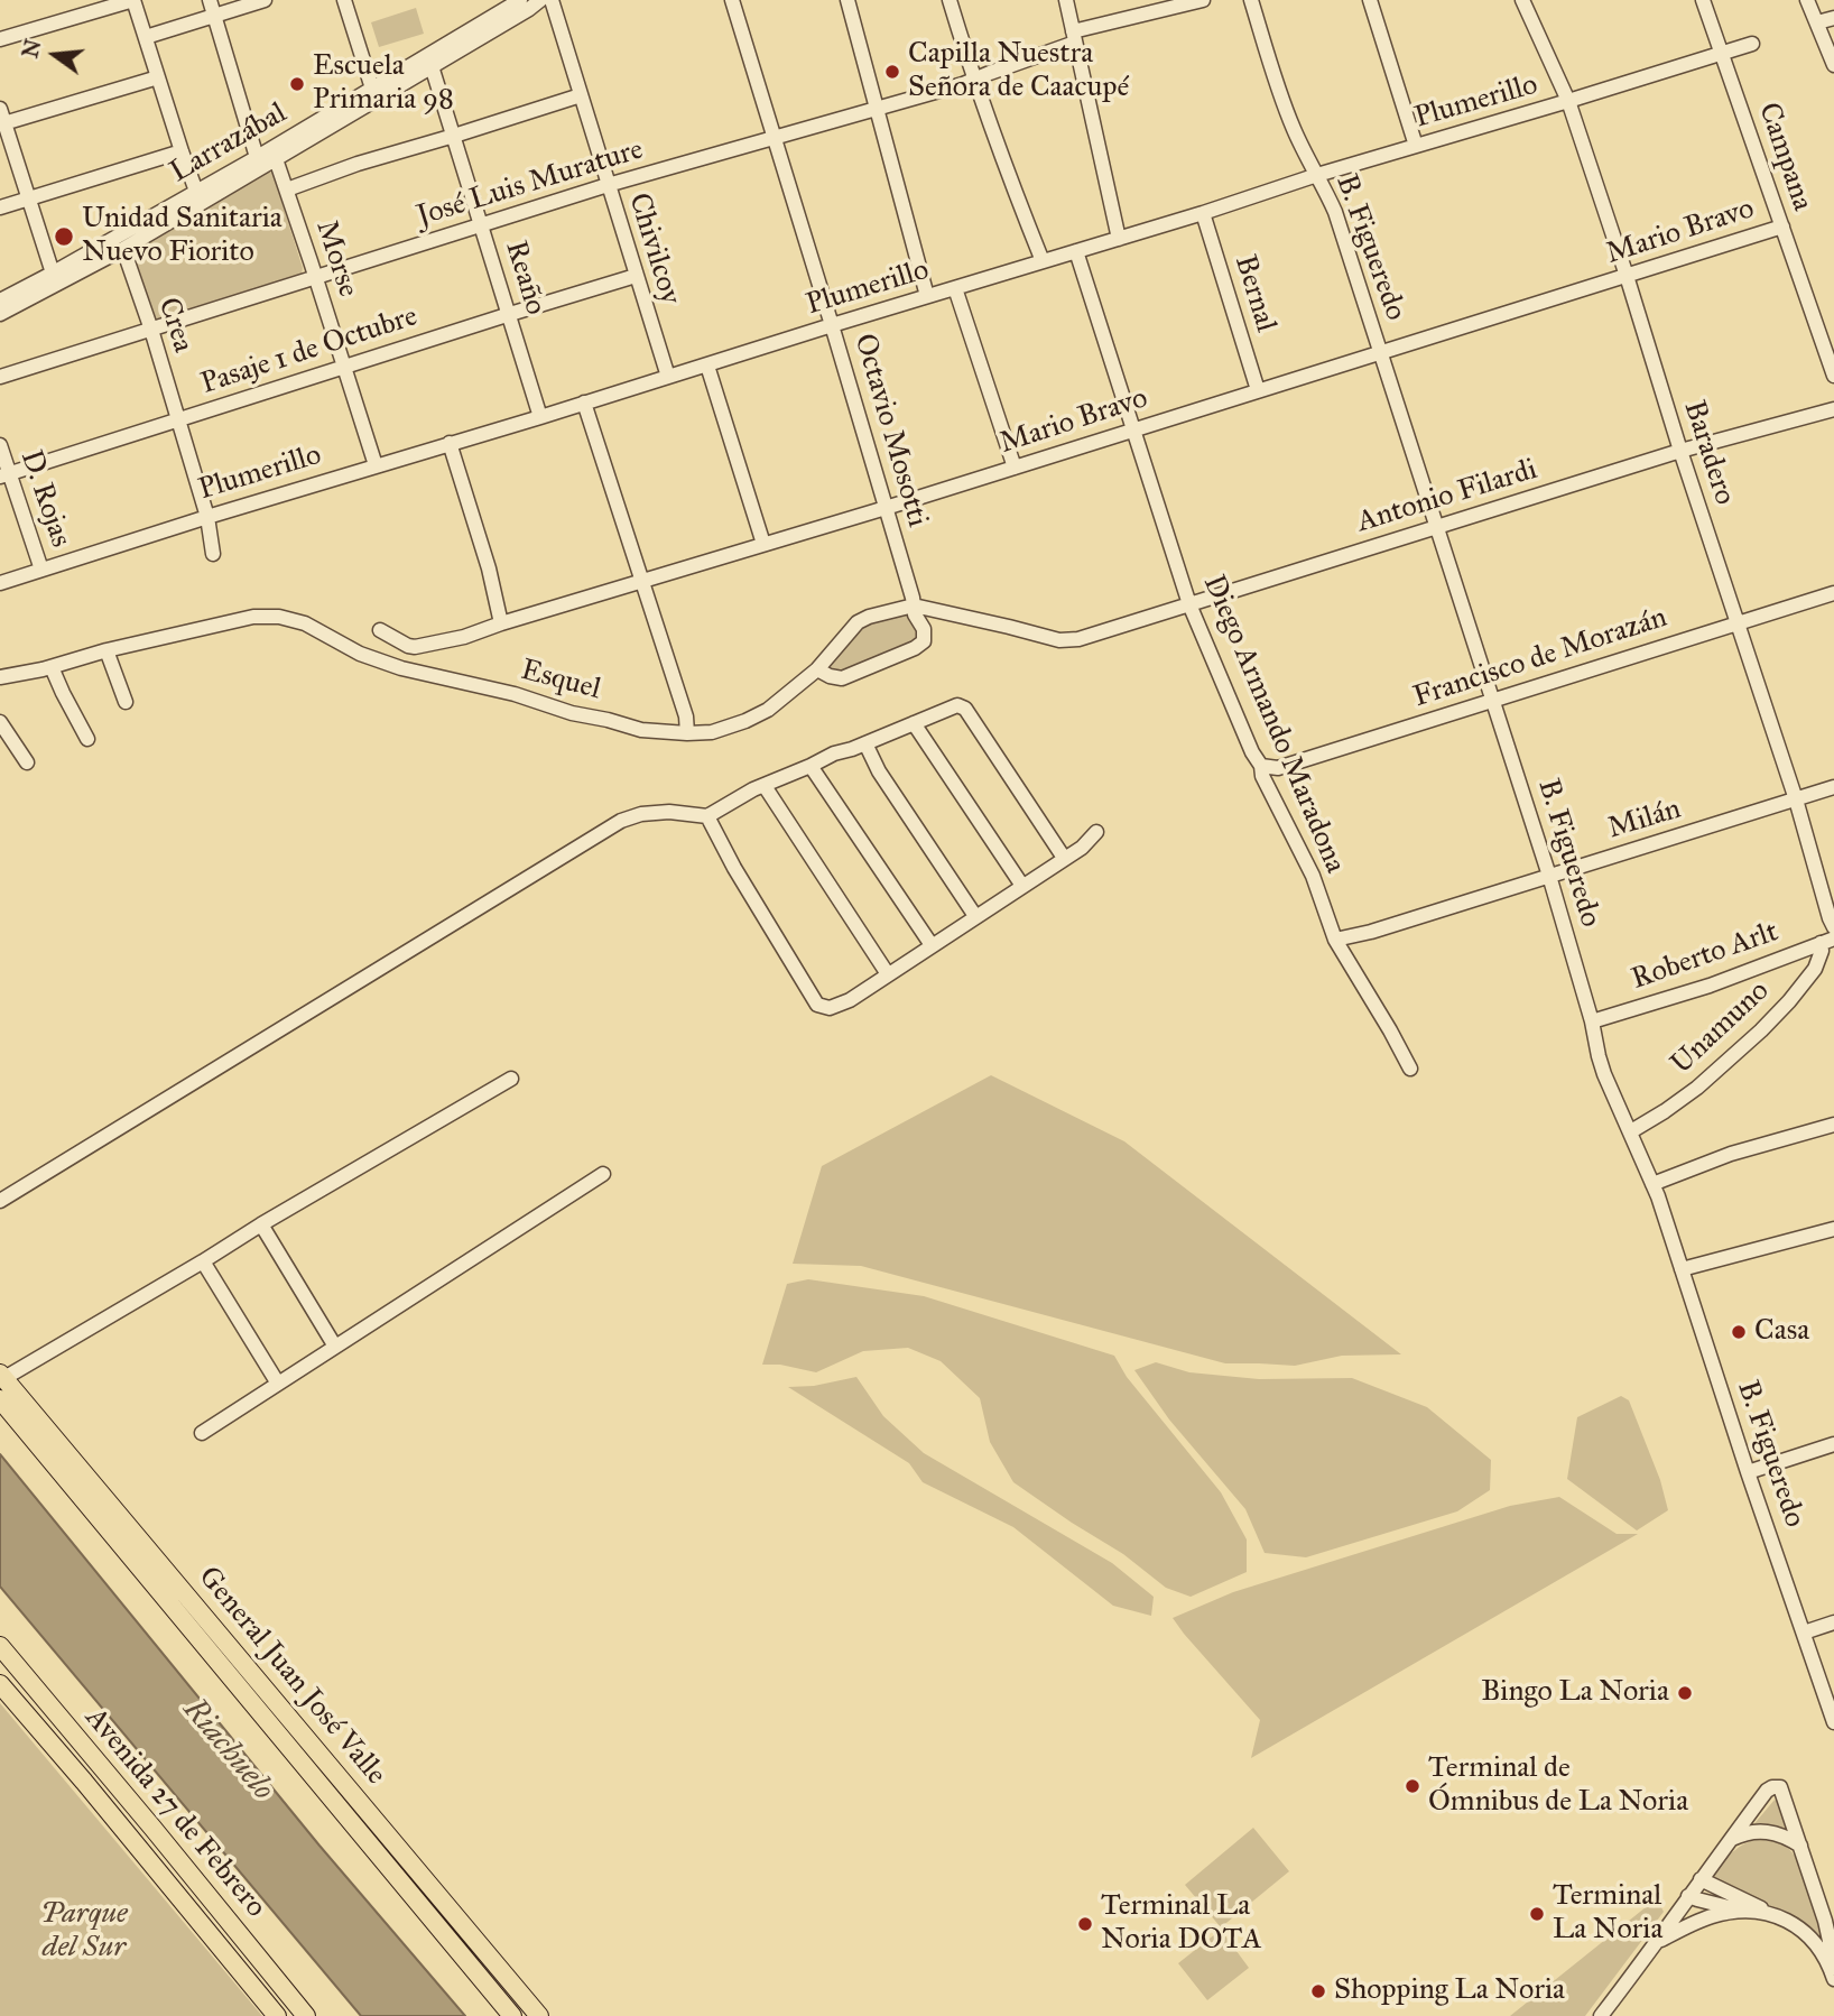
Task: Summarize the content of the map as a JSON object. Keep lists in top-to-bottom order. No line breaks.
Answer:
{"streets":{"main road":["General Juan José Valle","Avenida 27 de Febrero"],"street":["Plumerillo","Larrazábal","Campana","José Luis Murature","Mario Bravo","B. Figueredo","Chivilcoy","Morse","Reaño","Bernal","Crea","Pasaje 1 de Octubre","Octavio Mosotti","Baradero","Antonio Filardi","D. Rojas","Francisco de Morazán","Esquel","Diego Armando Maradona","Milán","Roberto Arlt","Unamuno"]},"crossings":[["Plumerillo","Campana"],["Plumerillo","B. Figueredo"],["Plumerillo","Chivilcoy"],["Plumerillo","Morse"],["Plumerillo","Reaño"],["Plumerillo","Bernal"],["Plumerillo","Crea"],["Plumerillo","Octavio Mosotti"],["Plumerillo","Baradero"],["Plumerillo","D. Rojas"],["Plumerillo","Diego Armando Maradona"],["Larrazábal","Morse"],["Larrazábal","Reaño"],["Larrazábal","Crea"],["Campana","Mario Bravo"],["José Luis Murature","Chivilcoy"],["José Luis Murature","Morse"],["José Luis Murature","Reaño"],["José Luis Murature","Crea"],["José Luis Murature","Octavio Mosotti"],["Mario Bravo","B. Figueredo"],["Mario Bravo","Bernal"],["Mario Bravo","Octavio Mosotti"],["Mario Bravo","Baradero"],["Mario Bravo","Diego Armando Maradona"],["B. Figueredo","Antonio Filardi"],["B. Figueredo","Francisco de Morazán"],["B. Figueredo","Milán"],["B. Figueredo","Roberto Arlt"],["B. Figueredo","Unamuno"],["Chivilcoy","Pasaje 1 de Octubre"],["Morse","Pasaje 1 de Octubre"],["Reaño","Pasaje 1 de Octubre"],["Crea","Pasaje 1 de Octubre"],["Pasaje 1 de Octubre","D. Rojas"],["Octavio Mosotti","Esquel"],["Baradero","Antonio Filardi"],["Baradero","Francisco de Morazán"],["Baradero","Milán"],["Antonio Filardi","Esquel"],["Antonio Filardi","Diego Armando Maradona"],["Francisco de Morazán","Diego Armando Maradona"],["Diego Armando Maradona","Milán"],["Roberto Arlt","Unamuno"]],"water":["Riachuelo"],"parks":["Parque del Sur"],"places":["Capilla Nuestra Señora de Caacupé","Escuela Primaria 98","Unidad Sanitaria Nuevo Fiorito","Casa","Bingo La Noria","Terminal de Ómnibus de La Noria","Terminal La Noria","Terminal La Noria DOTA","Shopping La Noria"],"north":"left"}
